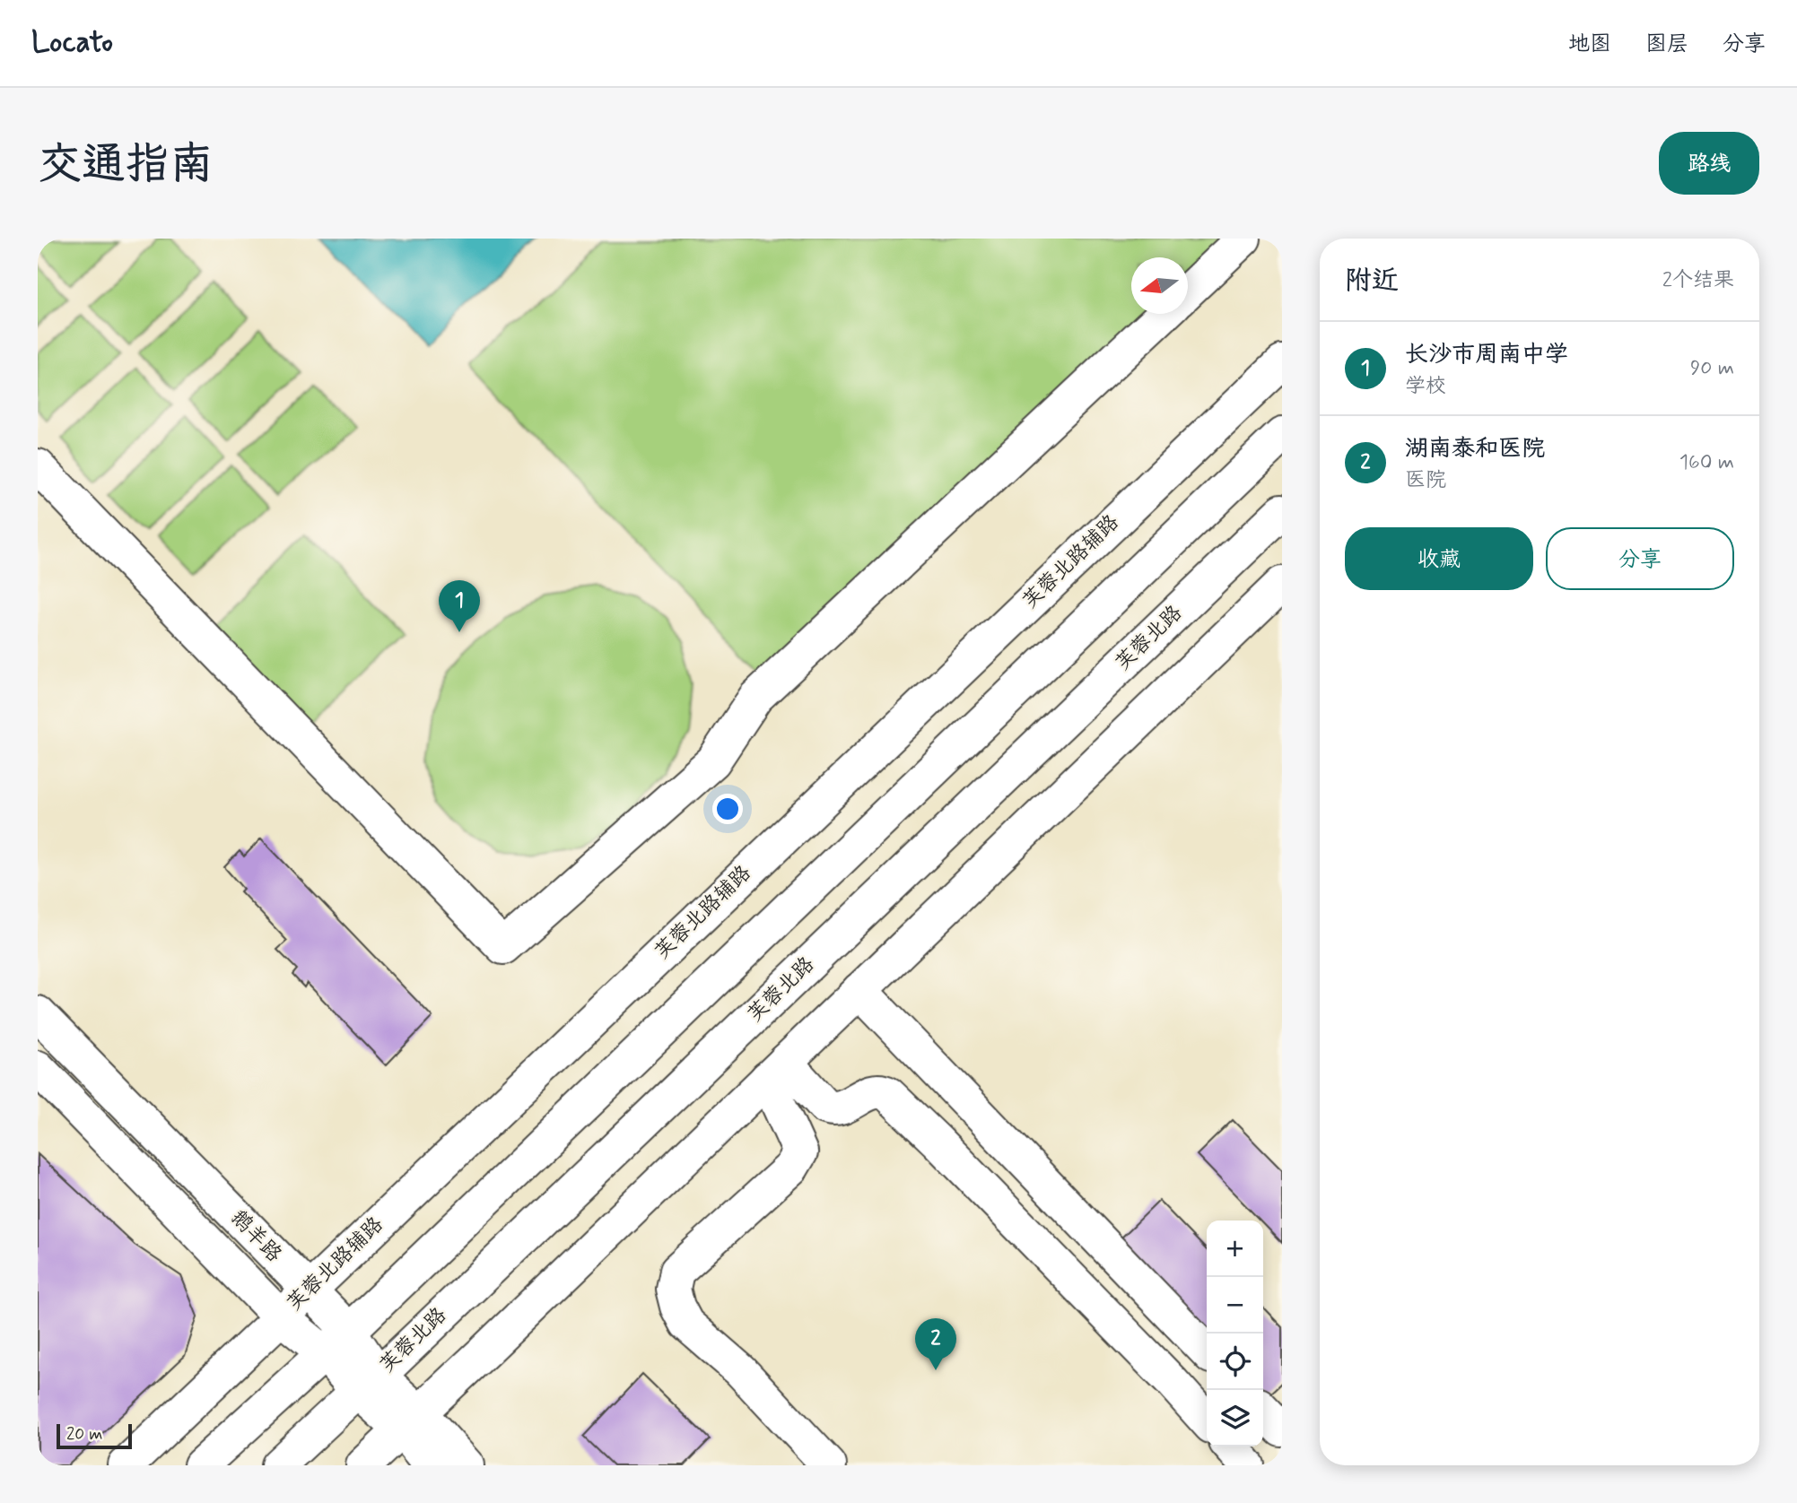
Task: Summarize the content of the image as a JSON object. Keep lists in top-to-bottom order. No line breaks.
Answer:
{"streets":{"main road":["芙蓉北路辅路","芙蓉北路","鹅羊路"]},"crossings":[["芙蓉北路辅路","鹅羊路"],["芙蓉北路","鹅羊路"]],"scale_bar":"20 m","north":"left","page":{"header":"Locato","nav":["地图","图层","分享"],"title":"交通指南","buttons":["路线",["收藏","分享"]],"heading":["附近","2个结果"],"list":[{"mark":"1","name":"长沙市周南中学","note":"学校","value":"90 m"},{"mark":"2","name":"湖南泰和医院","note":"医院","value":"160 m"}],"pins":["1","2"],"map_buttons":["+","−"],"scale":"20 m"}}
